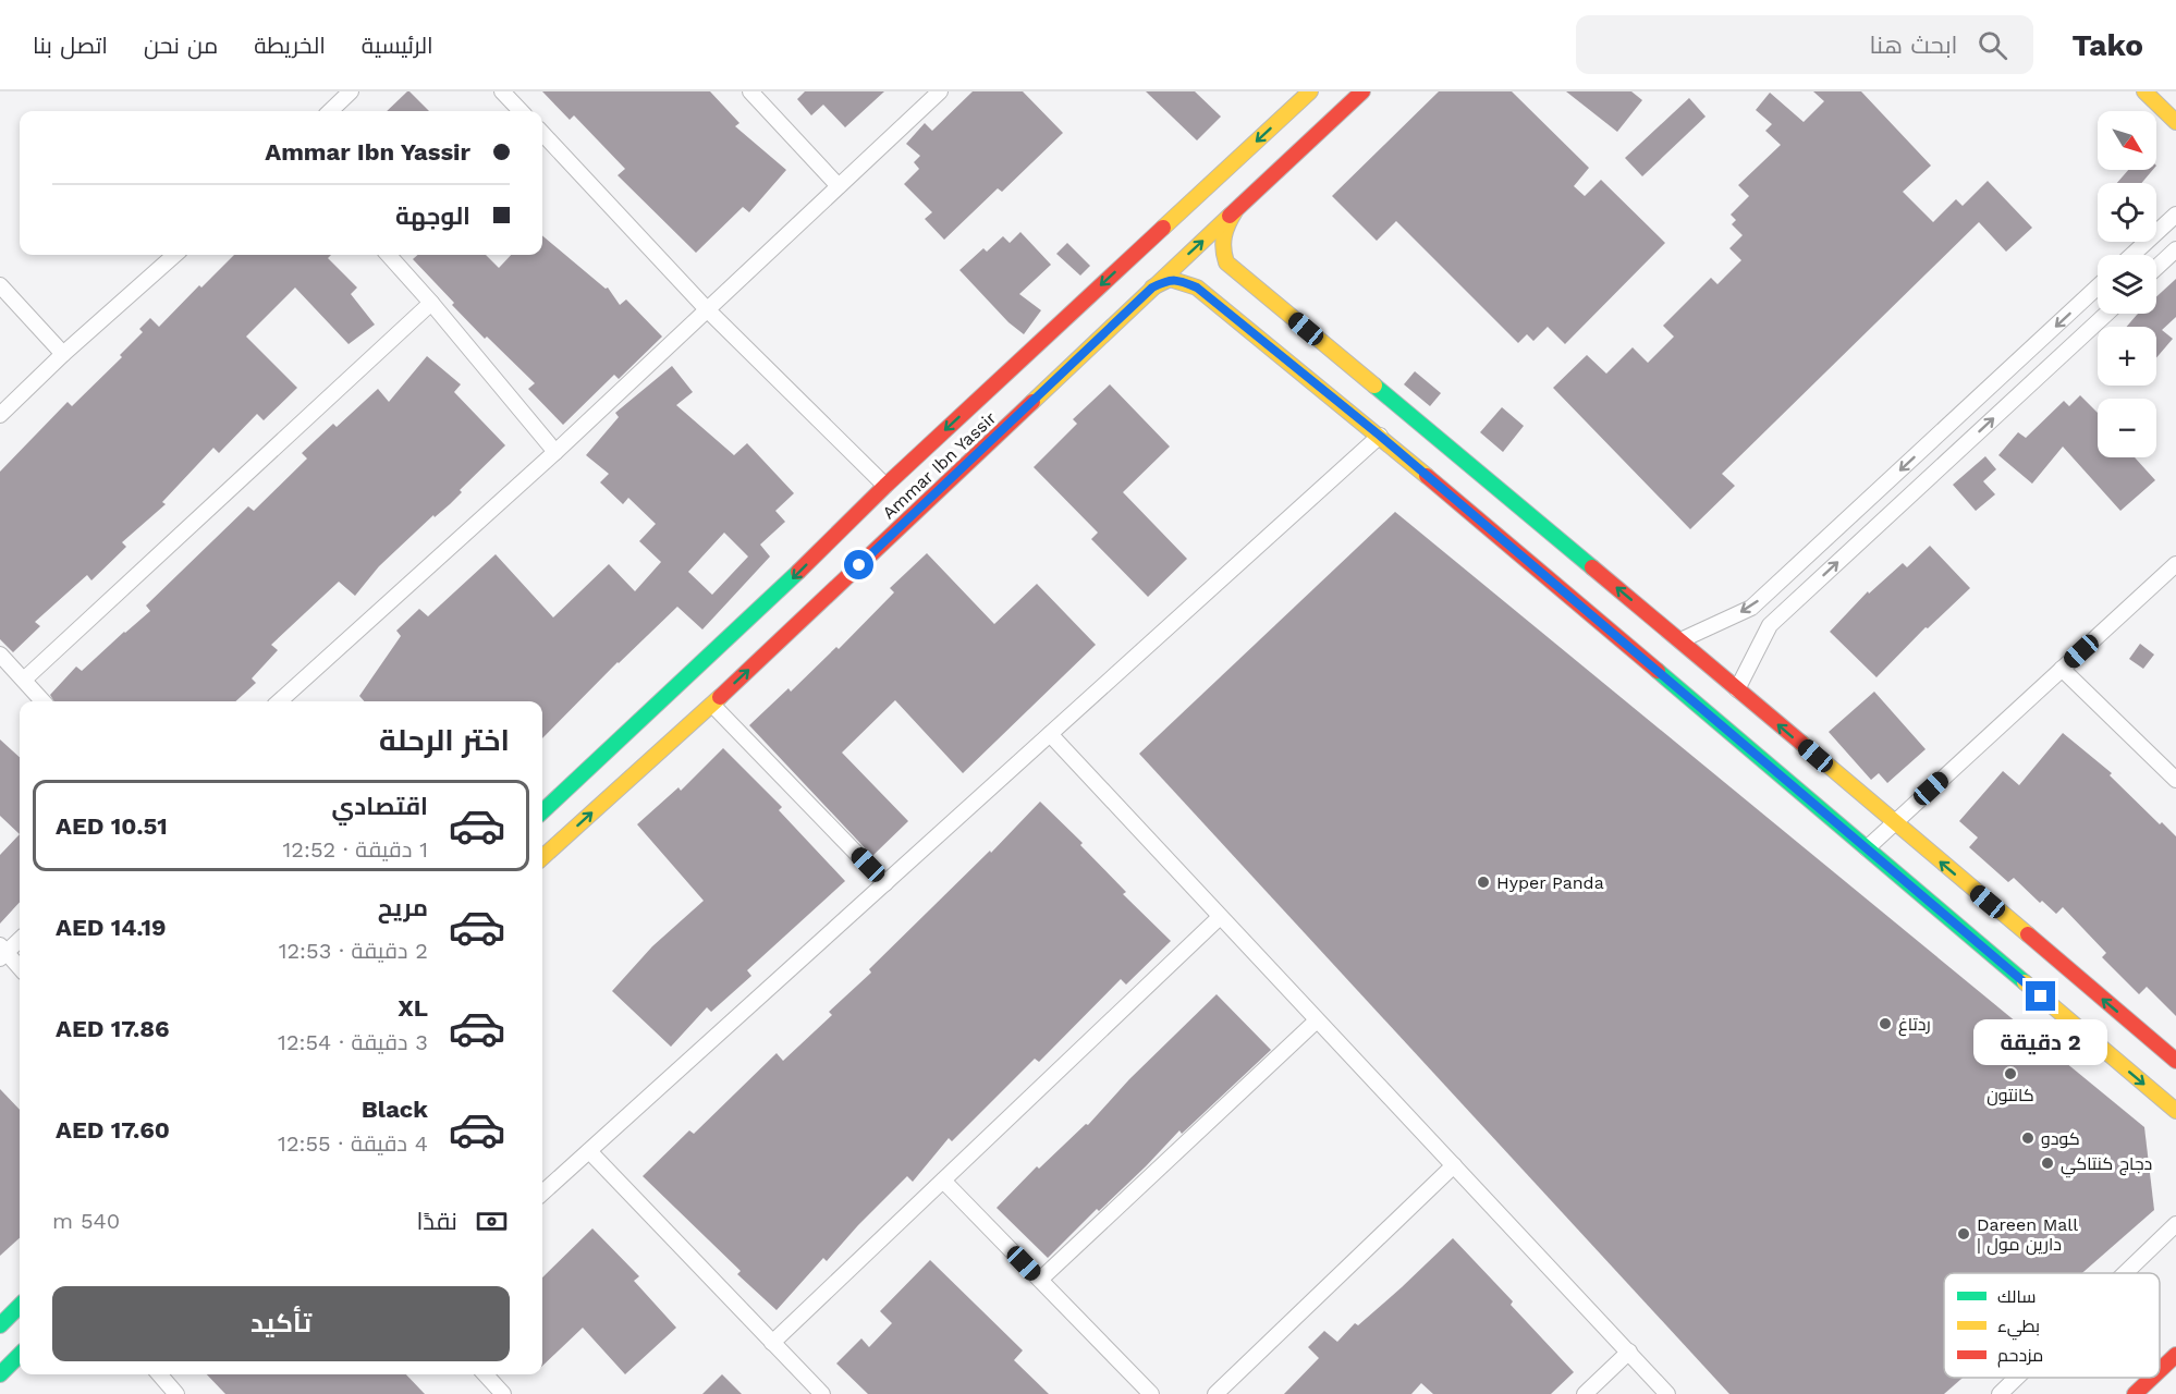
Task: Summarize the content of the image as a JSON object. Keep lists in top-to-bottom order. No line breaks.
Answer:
{"streets":{"street":["Ammar Ibn Yassir"]},"places":["Hyper Panda","ردتاغ","كانتون","كودو","دجاج كنتاكي","Dareen Mall | دارين مول"],"legend":["سالك","بطيء","مزدحم"],"north":"bottom right","page":{"header":"Tako","search":"ابحث هنا","nav":["الرئيسية","الخريطة","من نحن","اتصل بنا"],"map_buttons":["+","−"],"banner":["Ammar Ibn Yassir","الوجهة"],"heading":"اختر الرحلة","list":[{"name":"اقتصادي","note":"1 دقيقة · 12:52","value":"AED 10.51"},{"name":"مريح","note":"2 دقيقة · 12:53","value":"AED 14.19"},{"name":"XL","note":"3 دقيقة · 12:54","value":"AED 17.86"},{"name":"Black","note":"4 دقيقة · 12:55","value":"AED 17.60"}],"bubble":"2 دقيقة","pay":["نقدًا","540 m"],"buttons":"تأكيد"}}
